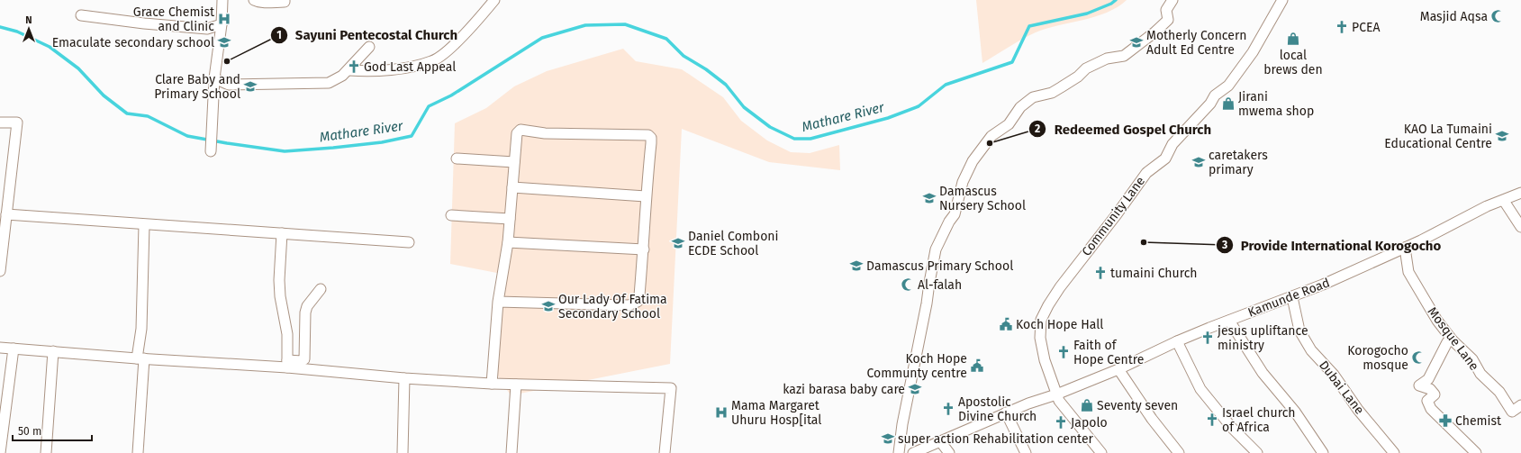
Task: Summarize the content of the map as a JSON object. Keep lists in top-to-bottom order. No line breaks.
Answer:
{"streets":{"street":["Community Lane","Kamunde Road","Mosque Lane","Dubai Lane"]},"crossings":[["Community Lane","Kamunde Road"],["Kamunde Road","Mosque Lane"],["Kamunde Road","Dubai Lane"]],"water":["Mathare River"],"places":{"mosque":["Masjid Aqsa","Al-falah","Korogocho mosque"],"hospital":["Grace Chemist and Clinic","Mama Margaret Uhuru Hosp[ital"],"church":["PCEA","God Last Appeal","tumaini Church","jesus upliftance ministry","Faith of Hope Centre","Apostolic Divine Church","Israel church of Africa","Japolo"],"shop":["local brews den","Jirani mwema shop","Seventy seven"],"school or university":["Emaculate secondary school","Motherly Concern Adult Ed Centre","Clare Baby and Primary School","KAO La Tumaini Educational Centre","caretakers primary","Damascus Nursery School","Daniel Comboni ECDE School","Damascus Primary School","Our Lady Of Fatima Secondary School","kazi barasa baby care","super action Rehabilitation center"],"other":["Sayuni Pentecostal Church","Redeemed Gospel Church","Provide International Korogocho"],"public building":["Koch Hope Hall","Koch Hope Communty centre"],"pharmacy":["Chemist"]},"scale_bar":"50 m","north":"top"}
